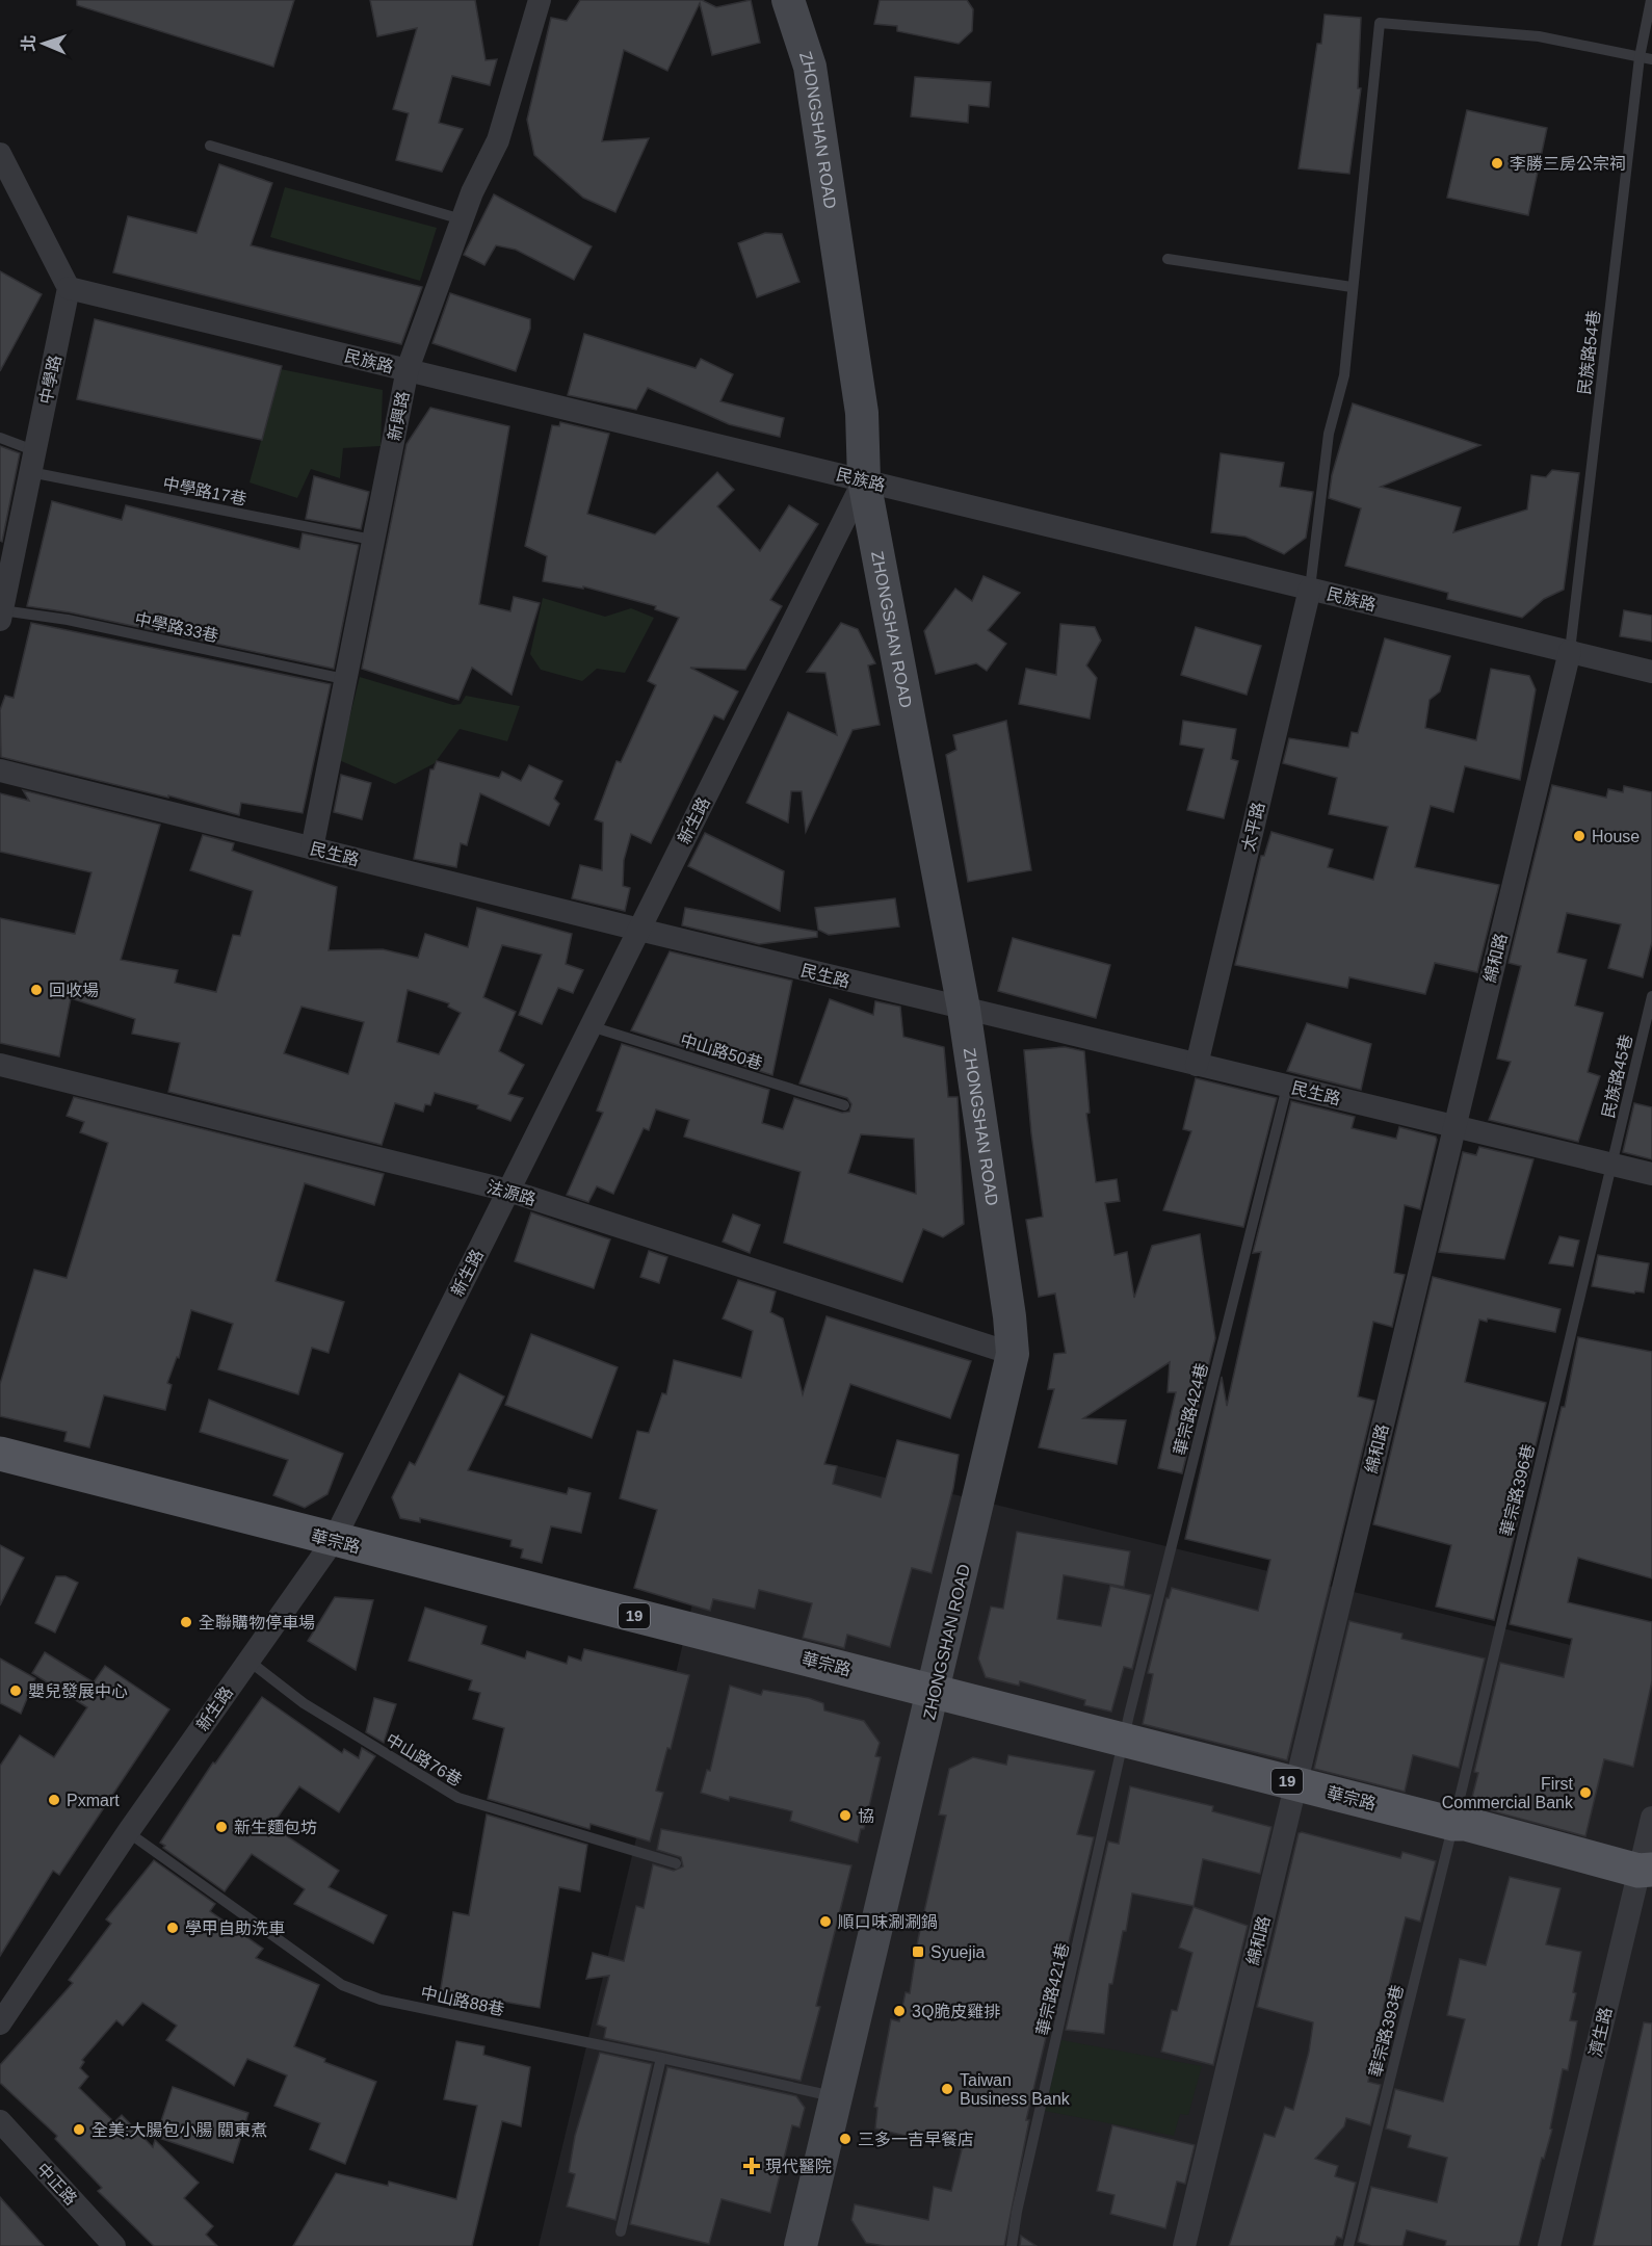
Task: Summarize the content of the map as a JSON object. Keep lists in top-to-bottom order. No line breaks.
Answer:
{"streets":{"main road":["ZHONGSHAN ROAD","華宗路","19"],"street":["民族路","中學路","新興路","新生路","太平路","民生路","綿和路","法源路","濟生路","中正路"],"lane":["民族路54巷","中學路17巷","中學路33巷","中山路50巷","民族路45巷","華宗路424巷","華宗路396巷","中山路76巷","華宗路421巷","中山路88巷","華宗路393巷"]},"crossings":[["ZHONGSHAN ROAD","民族路"],["ZHONGSHAN ROAD","新生路"],["ZHONGSHAN ROAD","民生路"],["ZHONGSHAN ROAD","法源路"],["ZHONGSHAN ROAD","華宗路"],["ZHONGSHAN ROAD","中山路88巷"],["民族路54巷","民族路"],["民族路54巷","綿和路"],["民族路","中學路"],["民族路","新興路"],["民族路","新生路"],["民族路","太平路"],["民族路","綿和路"],["中學路","中學路17巷"],["中學路","中學路33巷"],["新興路","中學路17巷"],["新興路","中學路33巷"],["新興路","民生路"],["新生路","民生路"],["新生路","中山路50巷"],["新生路","法源路"],["新生路","華宗路"],["新生路","中山路76巷"],["新生路","中山路88巷"],["太平路","民生路"],["民生路","綿和路"],["民生路","民族路45巷"],["民生路","華宗路424巷"],["民生路","華宗路396巷"],["綿和路","華宗路"],["民族路45巷","華宗路396巷"],["華宗路424巷","華宗路"],["華宗路424巷","華宗路421巷"],["華宗路396巷","華宗路"],["華宗路396巷","華宗路393巷"],["華宗路","華宗路421巷"],["華宗路","華宗路393巷"],["華宗路","濟生路"]],"places":{"other":["李勝三房公宗祠","House","回收場","全聯購物停車場","嬰兒發展中心","First Commercial Bank","Pxmart","協","新生麵包坊","順口味涮涮鍋","學甲自助洗車","3Q脆皮雞排","Taiwan Business Bank","全美:大腸包小腸 關東煮","三多一吉早餐店"],"transit":["Syuejia"],"health":["現代醫院"]},"north":"left"}
